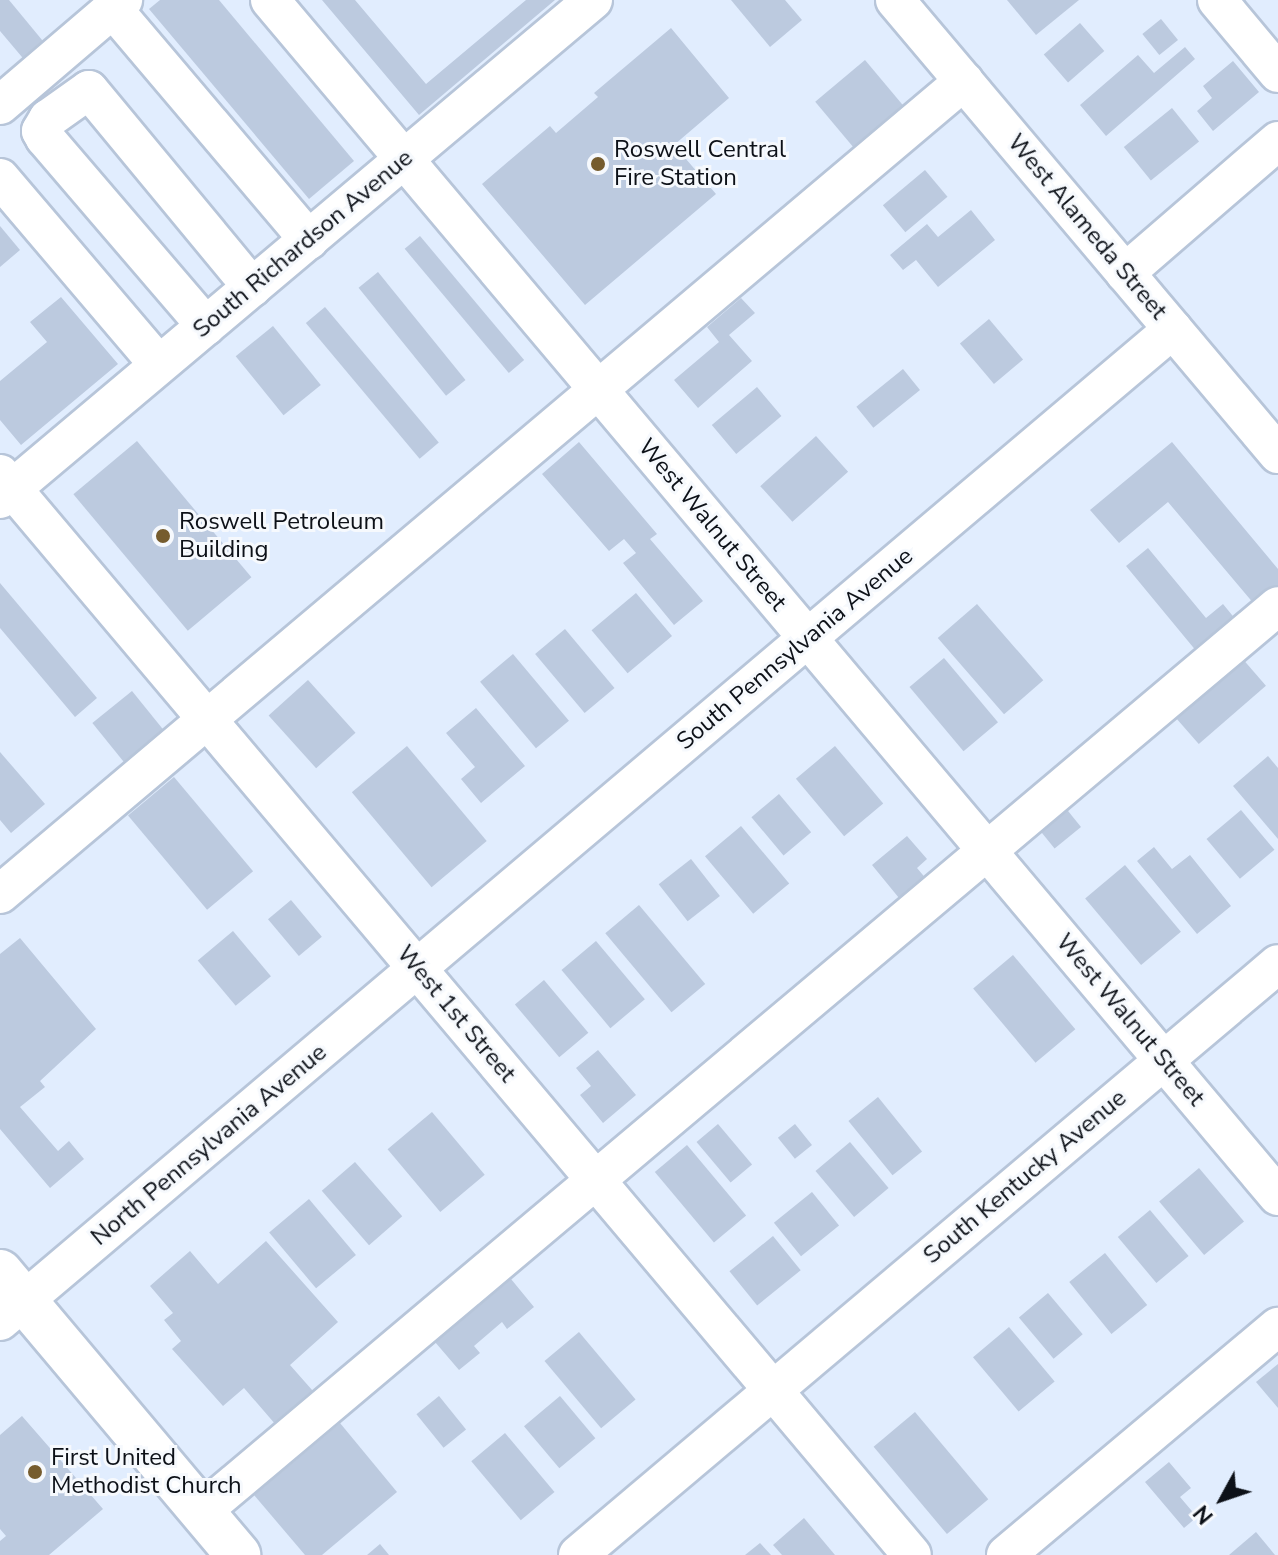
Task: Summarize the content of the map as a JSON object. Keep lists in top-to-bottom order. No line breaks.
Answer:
{"streets":{"street":["West Alameda Street","South Richardson Avenue","West Walnut Street","South Pennsylvania Avenue","West 1st Street","North Pennsylvania Avenue","South Kentucky Avenue"]},"crossings":[["West Alameda Street","South Pennsylvania Avenue"],["South Richardson Avenue","West Walnut Street"],["South Richardson Avenue","West 1st Street"],["West Walnut Street","South Pennsylvania Avenue"],["West Walnut Street","South Kentucky Avenue"],["South Pennsylvania Avenue","West 1st Street"],["South Pennsylvania Avenue","North Pennsylvania Avenue"],["West 1st Street","North Pennsylvania Avenue"],["West 1st Street","South Kentucky Avenue"]],"places":["Roswell Central Fire Station","Roswell Petroleum Building","First United Methodist Church"],"north":"bottom left"}
